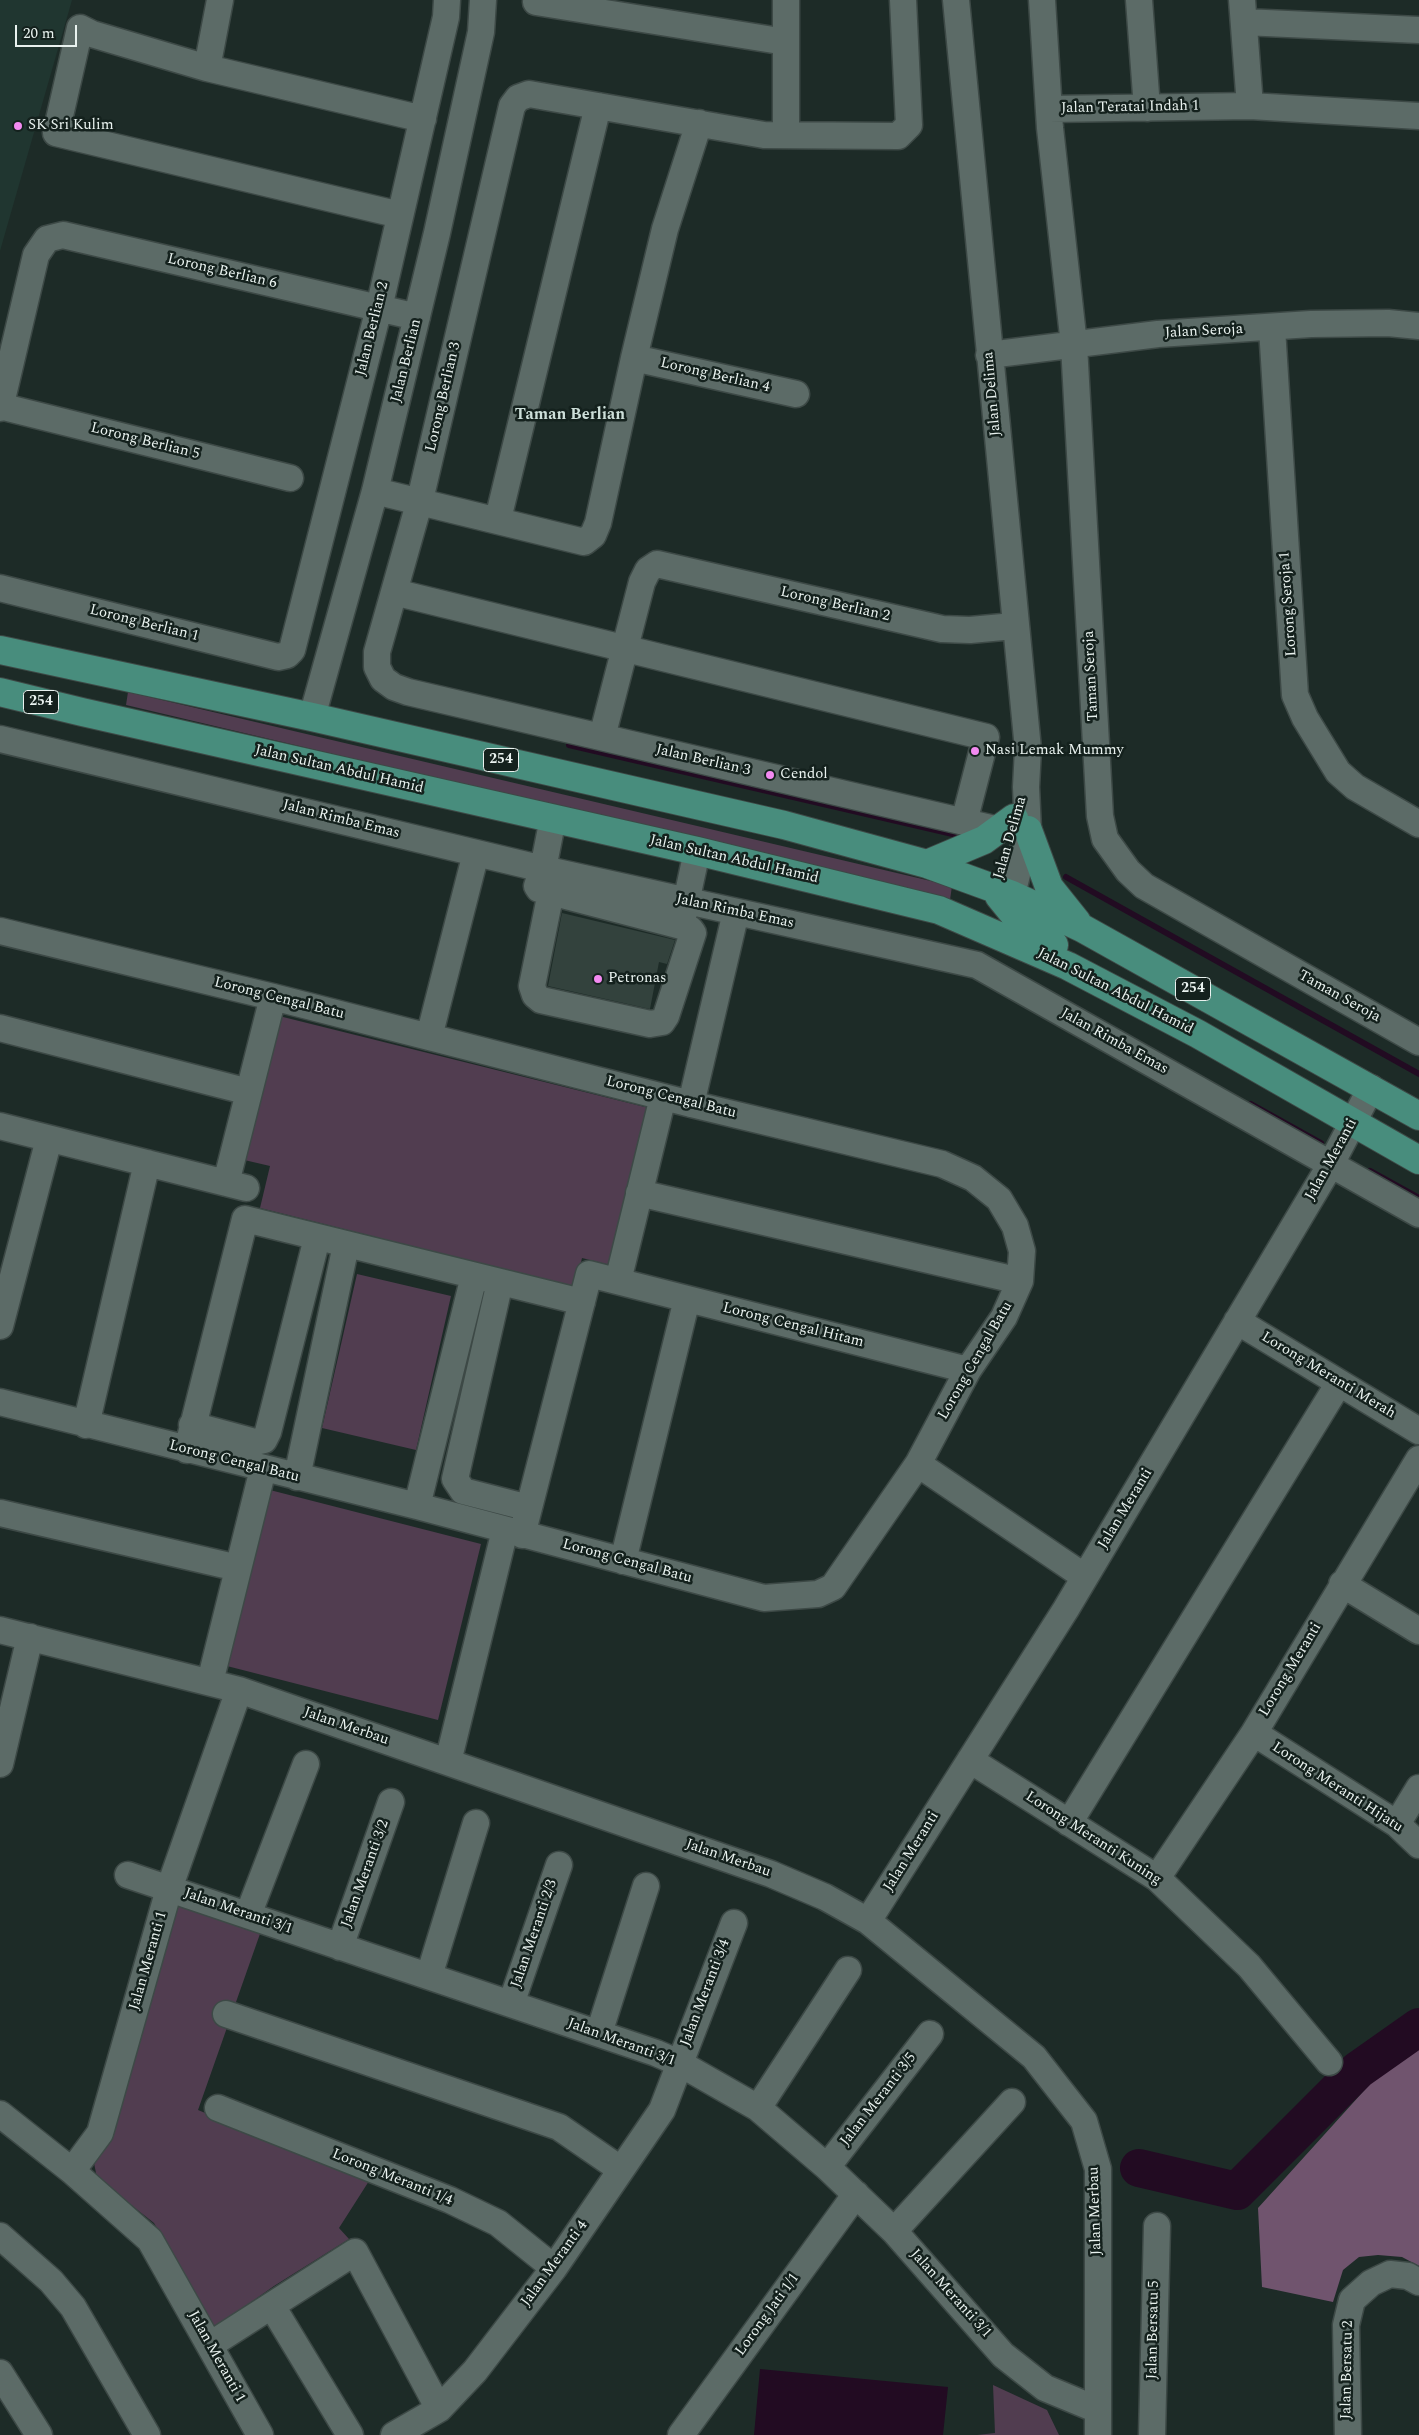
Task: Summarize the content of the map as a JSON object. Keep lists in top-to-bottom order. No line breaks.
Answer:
{"streets":{"main road":["254","Jalan Sultan Abdul Hamid"],"street":["Jalan Teratai Indah 1","Lorong Berlian 6","Jalan Berlian 2","Jalan Seroja","Jalan Berlian","Lorong Berlian 4","Jalan Delima","Lorong Berlian 3","Lorong Berlian 5","Lorong Seroja 1","Lorong Berlian 2","Lorong Berlian 1","Taman Seroja","Jalan Berlian 3","Jalan Rimba Emas","Lorong Cengal Batu","Jalan Meranti","Lorong Cengal Hitam","Lorong Meranti Merah","Lorong Meranti","Jalan Merbau","Lorong Meranti Hijatu","Lorong Meranti Kuning","Jalan Meranti 3/2","Jalan Meranti 3/1","Jalan Meranti 2/3","Jalan Meranti 1","Jalan Meranti 3/4","Jalan Meranti 3/5","Lorong Meranti 1/4","Jalan Meranti 4","Lorong Jati 1/1","Jalan Bersatu 5","Jalan Bersatu 2"]},"crossings":[["Jalan Teratai Indah 1","Jalan Seroja"],["Jalan Teratai Indah 1","Taman Seroja"],["Lorong Berlian 6","Jalan Berlian 2"],["Lorong Berlian 6","Jalan Berlian"],["Lorong Berlian 6","Lorong Berlian 5"],["Jalan Berlian 2","Lorong Berlian 1"],["Jalan Seroja","Jalan Delima"],["Jalan Seroja","Lorong Seroja 1"],["Jalan Seroja","Taman Seroja"],["Jalan Berlian","254"],["Jalan Delima","Lorong Berlian 2"],["Jalan Delima","254"],["Jalan Delima","Jalan Berlian 3"],["Lorong Berlian 3","Jalan Berlian 3"],["254","Jalan Meranti"],["Jalan Sultan Abdul Hamid","Jalan Meranti"],["Jalan Rimba Emas","Jalan Meranti"],["Lorong Cengal Batu","Lorong Cengal Hitam"],["Jalan Meranti","Lorong Meranti Merah"],["Jalan Meranti","Jalan Merbau"],["Jalan Meranti","Lorong Meranti Kuning"],["Lorong Meranti","Lorong Meranti Hijatu"],["Lorong Meranti","Lorong Meranti Kuning"],["Jalan Merbau","Jalan Meranti 3/1"],["Jalan Merbau","Jalan Meranti 1"],["Jalan Meranti 3/2","Jalan Meranti 3/1"],["Jalan Meranti 3/1","Jalan Meranti 2/3"],["Jalan Meranti 3/1","Jalan Meranti 1"],["Jalan Meranti 3/1","Jalan Meranti 3/4"],["Jalan Meranti 3/1","Jalan Meranti 3/5"],["Jalan Meranti 3/1","Jalan Meranti 4"],["Jalan Meranti 3/1","Lorong Jati 1/1"],["Jalan Meranti 3/4","Jalan Meranti 4"],["Lorong Meranti 1/4","Jalan Meranti 4"]],"districts":["Taman Berlian"],"places":["SK Sri Kulim","Nasi Lemak Mummy","Cendol","Petronas"],"scale_bar":"20 m"}
